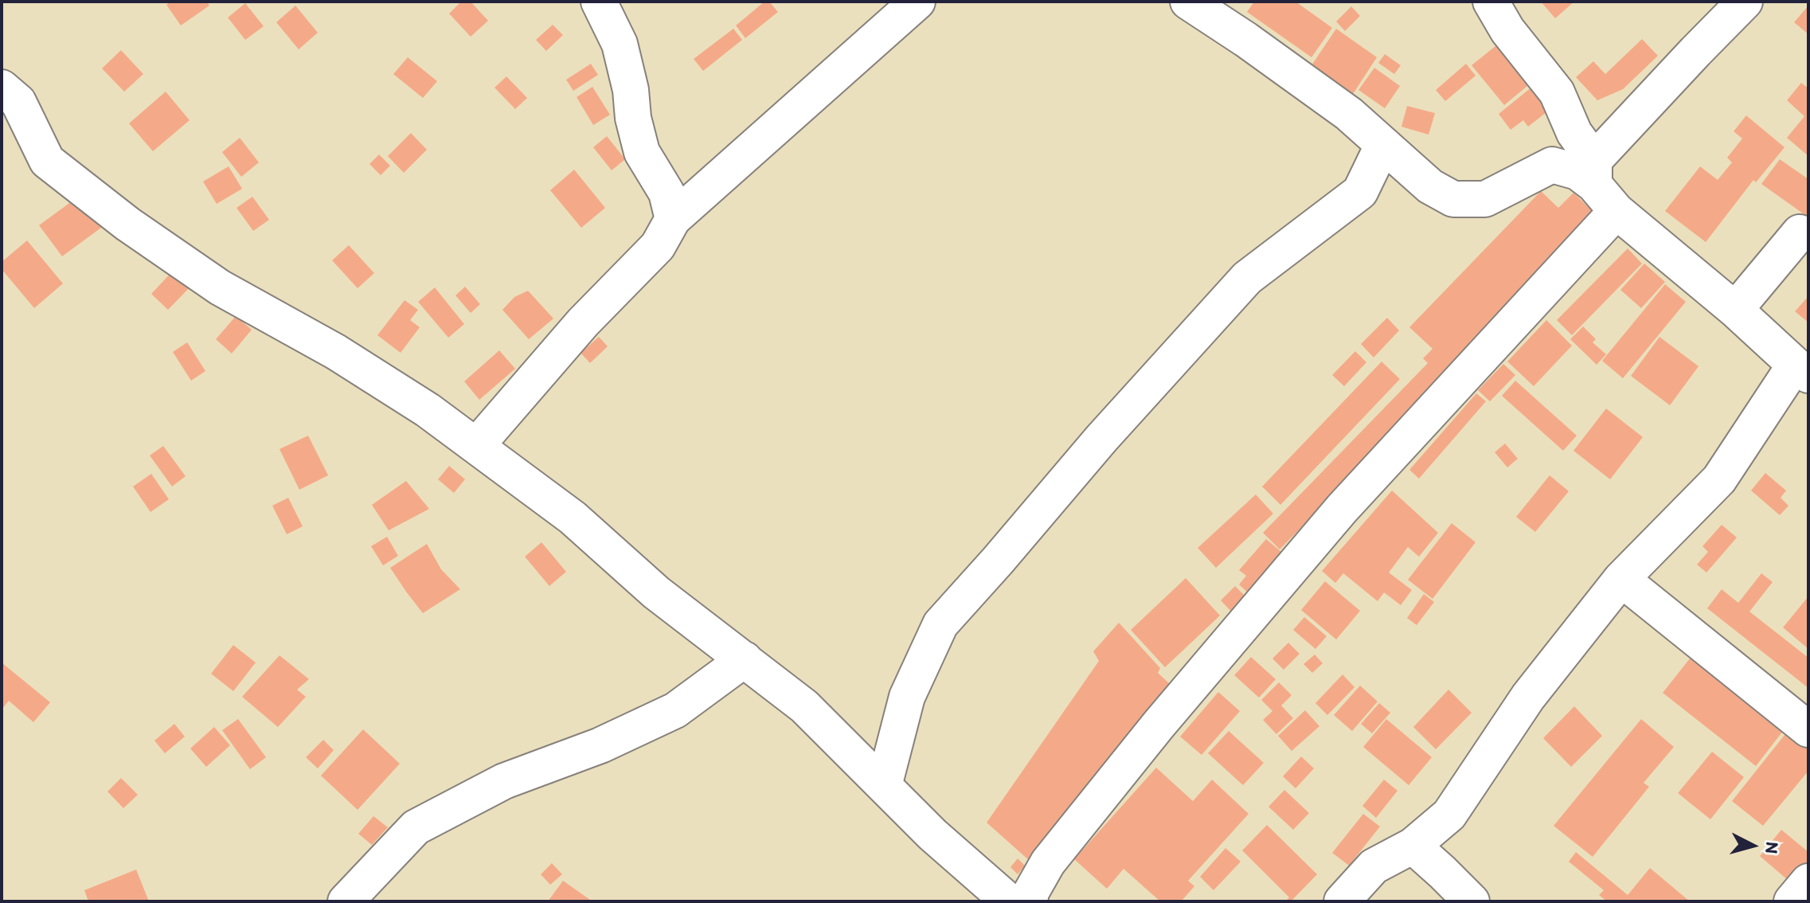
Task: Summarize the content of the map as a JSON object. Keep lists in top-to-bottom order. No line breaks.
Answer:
{"north":"right"}
